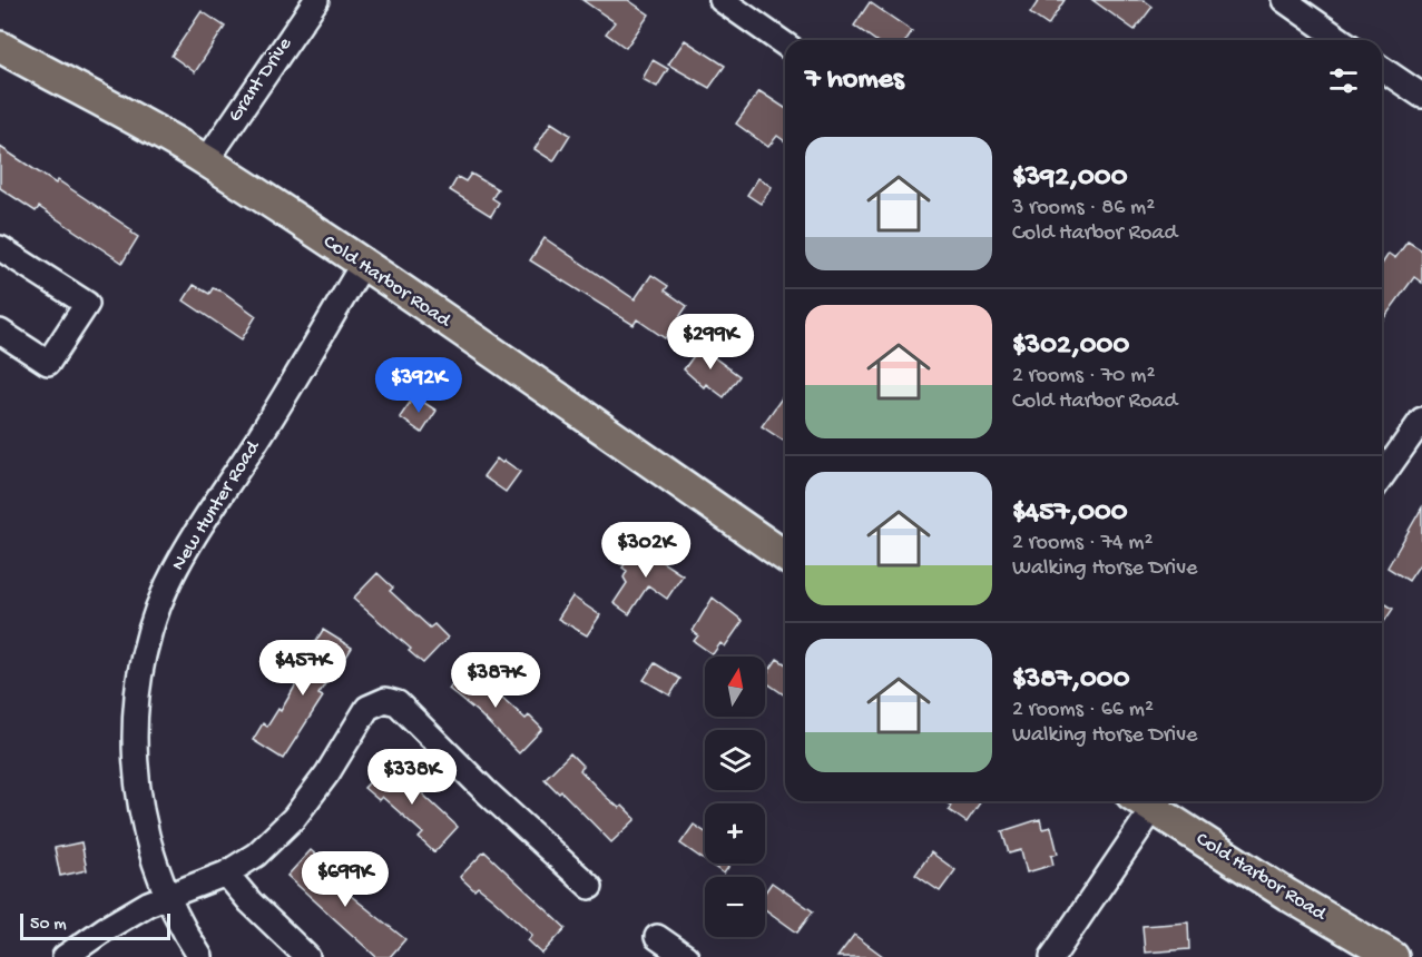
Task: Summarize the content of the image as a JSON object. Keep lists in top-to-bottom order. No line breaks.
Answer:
{"streets":{"main road":["Cold Harbor Road"],"street":["Grant Drive","New Hunter Road"]},"crossings":[["Grant Drive","Cold Harbor Road"],["Cold Harbor Road","New Hunter Road"]],"scale_bar":"50 m","north":"top","page":{"heading":"7 homes","list":[{"name":"$392,000","note":"3 rooms · 86 m² · Cold Harbor Road"},{"name":"$302,000","note":"2 rooms · 70 m² · Cold Harbor Road"},{"name":"$457,000","note":"2 rooms · 74 m² · Walking Horse Drive"},{"name":"$387,000","note":"2 rooms · 66 m² · Walking Horse Drive"}],"price":["$299K","$392K","$302K","$457K","$387K","$338K","$699K"],"map_buttons":["+","−"],"scale":"50 m"}}
